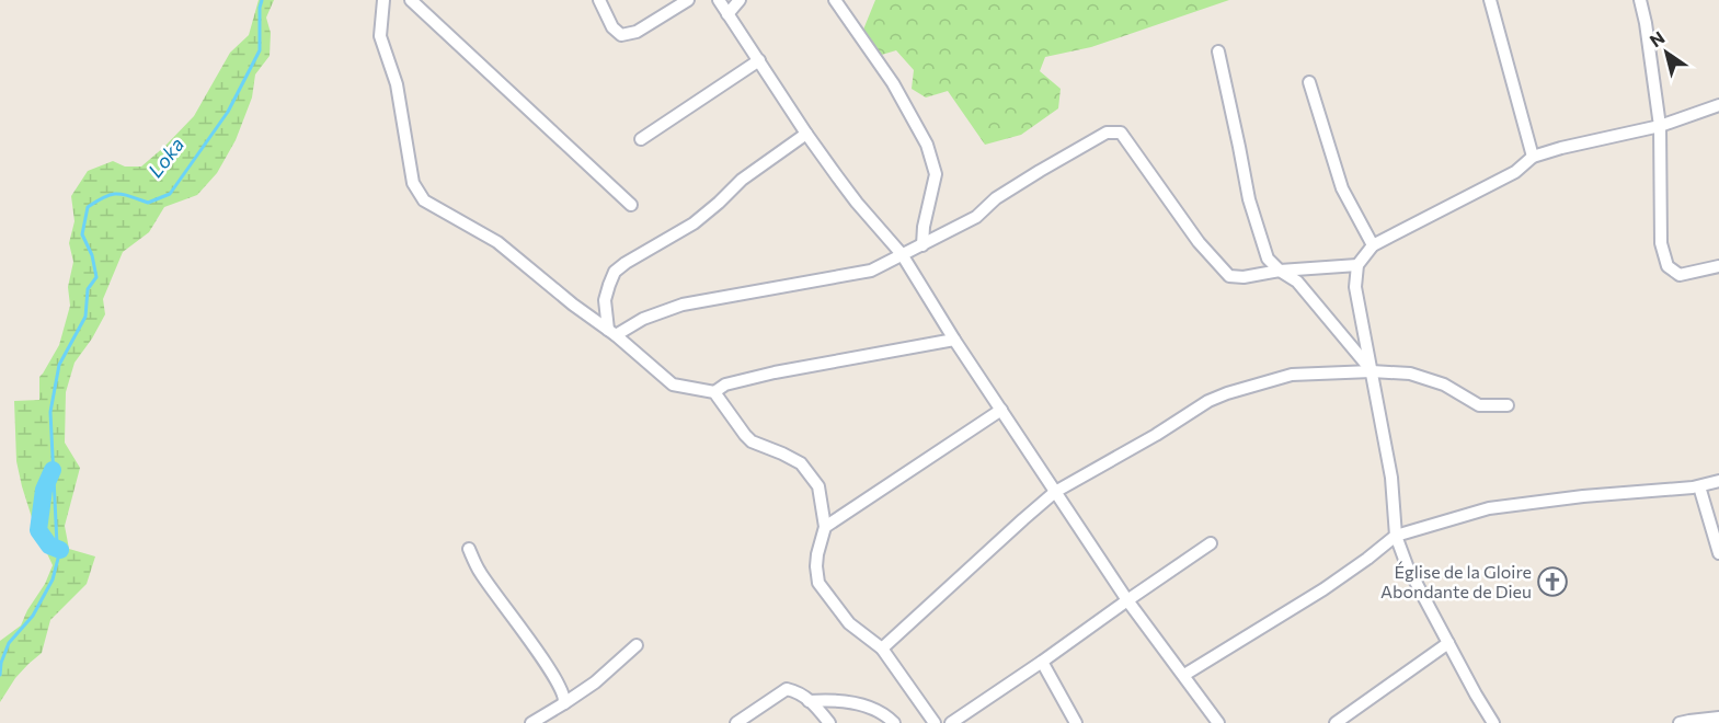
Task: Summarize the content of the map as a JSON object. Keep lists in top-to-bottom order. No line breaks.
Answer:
{"water":["Loka"],"places":{"church":["Église de la Gloire Abondante de Dieu"]},"north":"top left"}
